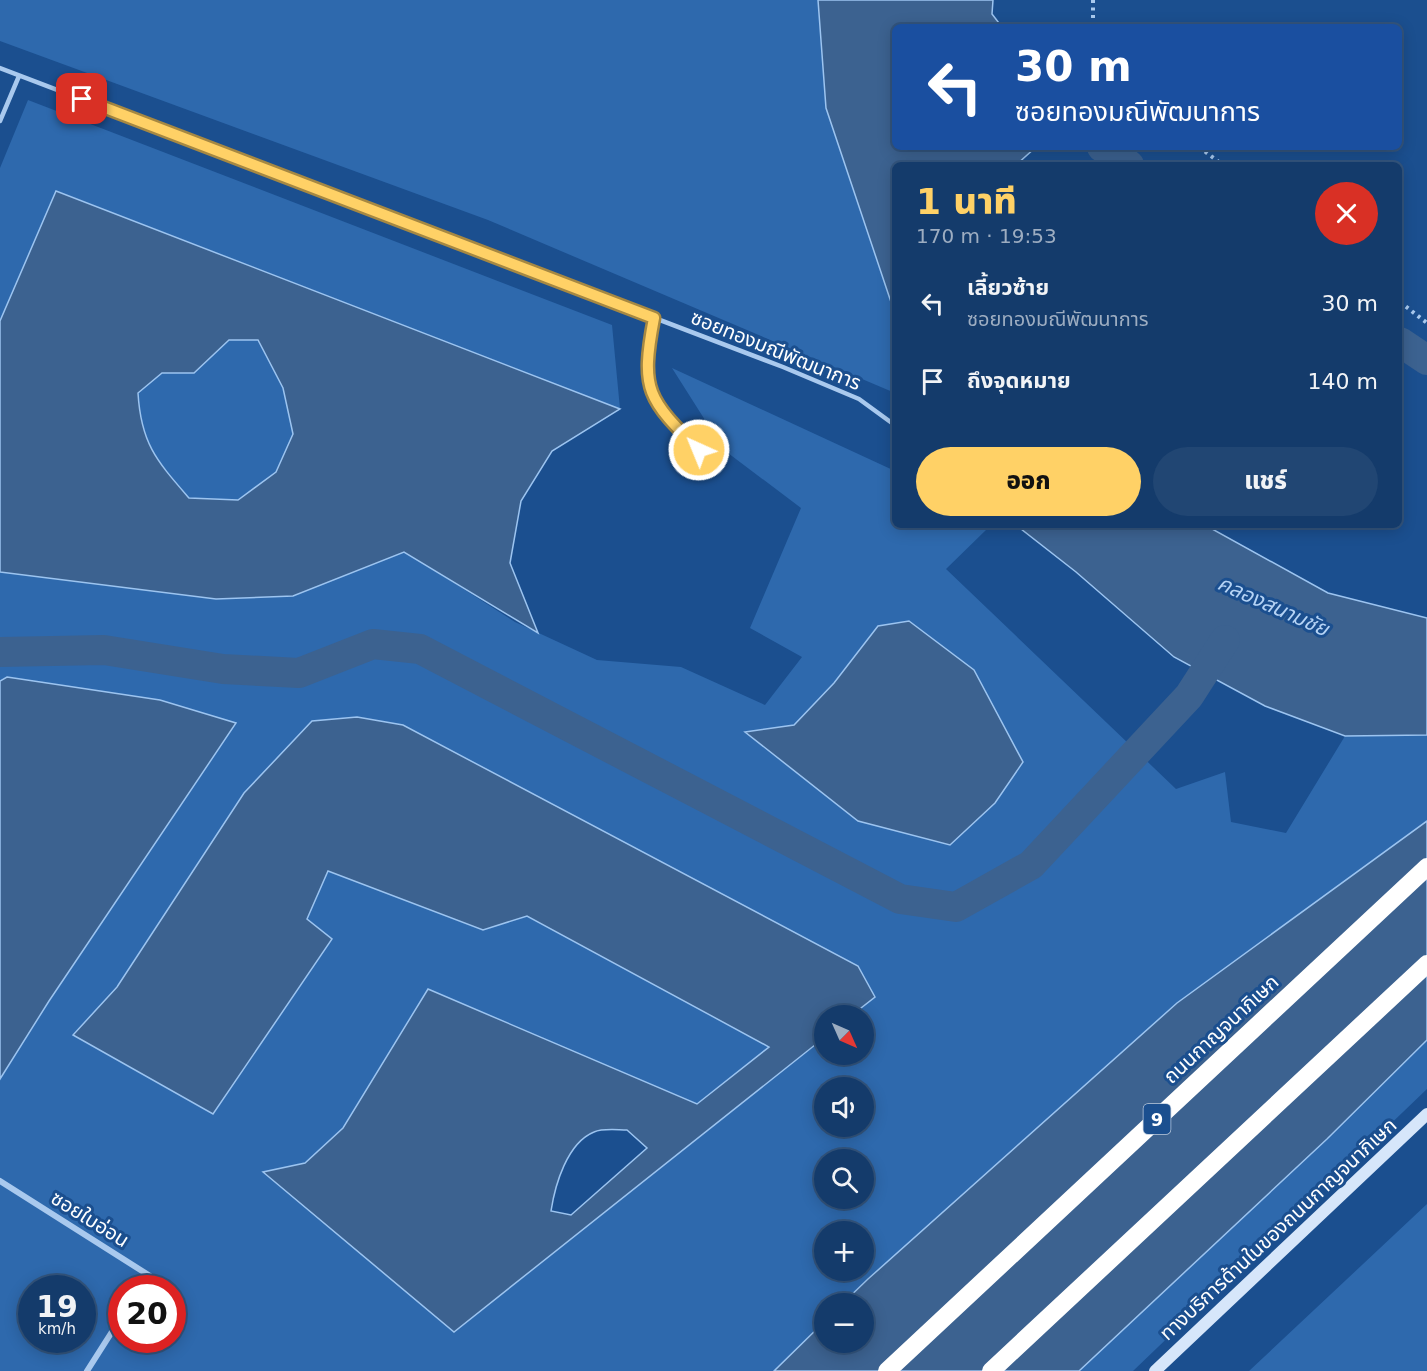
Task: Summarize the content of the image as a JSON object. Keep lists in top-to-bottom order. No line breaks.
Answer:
{"streets":{"highway":["ถนนกาญจนาภิเษก","9"],"main road":["ทางบริการด้านในของถนนกาญจนาภิเษก"],"street":["ซอยใบอ่อน"],"lane":["ซอยทองมณีพัฒนาการ"]},"water":["คลองสนามชัย"],"north":"bottom right","page":{"turn":["30 m","ซอยทองมณีพัฒนาการ"],"heading":["1 นาที","170 m · 19:53"],"list":[{"name":"เลี้ยวซ้าย","note":"ซอยทองมณีพัฒนาการ","value":"30 m"},{"name":"ถึงจุดหมาย","value":"140 m"}],"buttons":["ออก","แชร์"],"map_buttons":["+","−"],"speed":"19 km/h","limit":"20"}}
